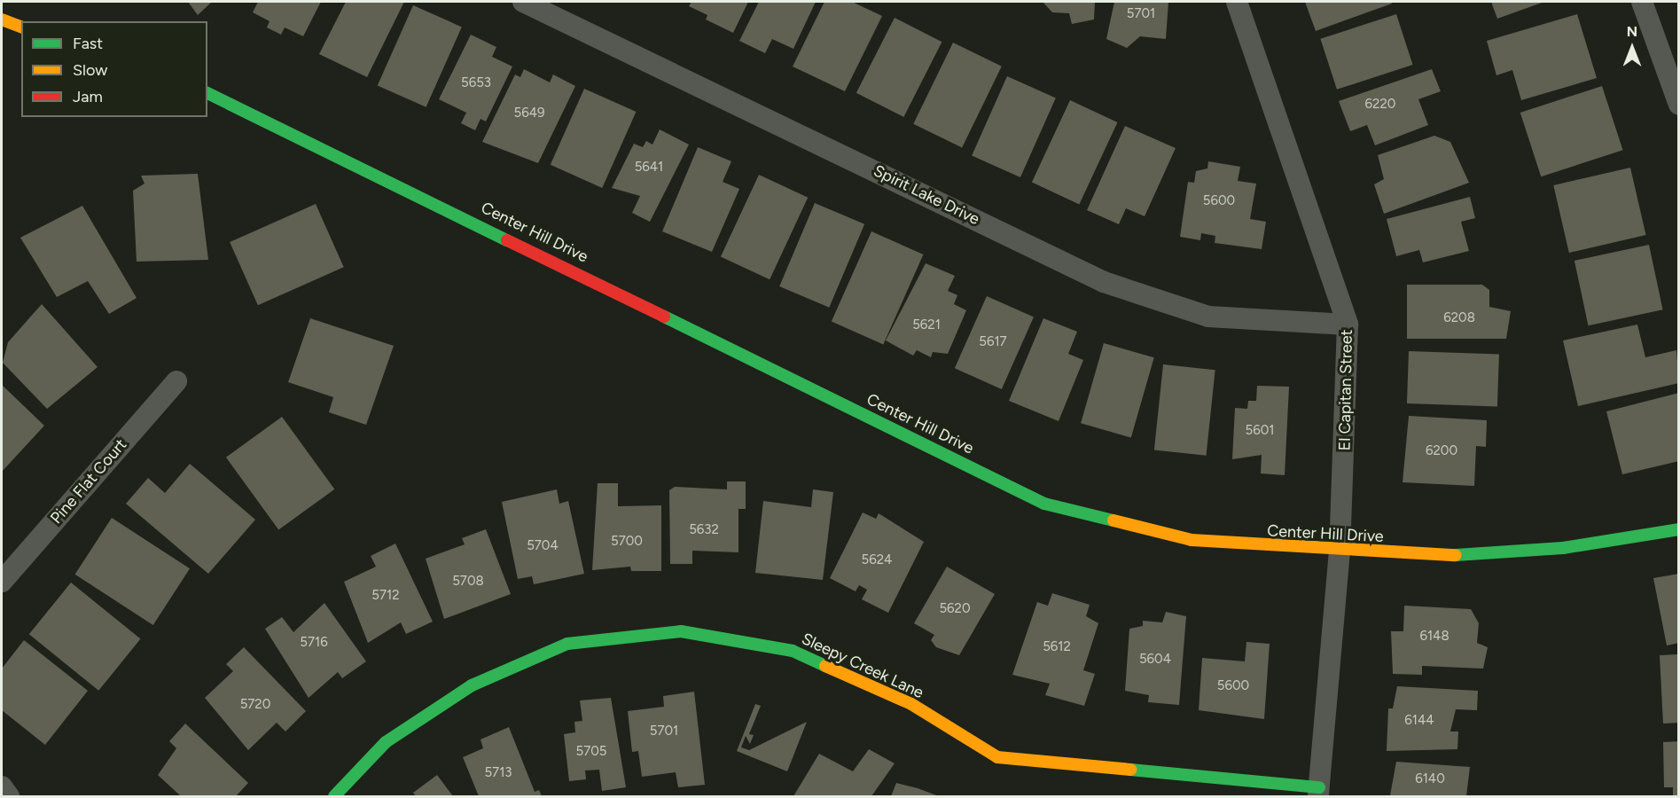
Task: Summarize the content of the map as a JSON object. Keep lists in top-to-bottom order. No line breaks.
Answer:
{"streets":{"street":["Spirit Lake Drive","Center Hill Drive","El Capitan Street","Pine Flat Court","Sleepy Creek Lane"]},"crossings":[["Spirit Lake Drive","El Capitan Street"],["Center Hill Drive","El Capitan Street"],["El Capitan Street","Sleepy Creek Lane"]],"house_numbers":["5701","5653","6220","5649","5641","5600","6208","5621","5617","5601","6200","5632","5700","5704","5624","5708","5712","5620","6148","5716","5612","5604","5600","5720","6144","5701","5705","5713","6140"],"legend":["Fast","Slow","Jam"],"north":"top"}
